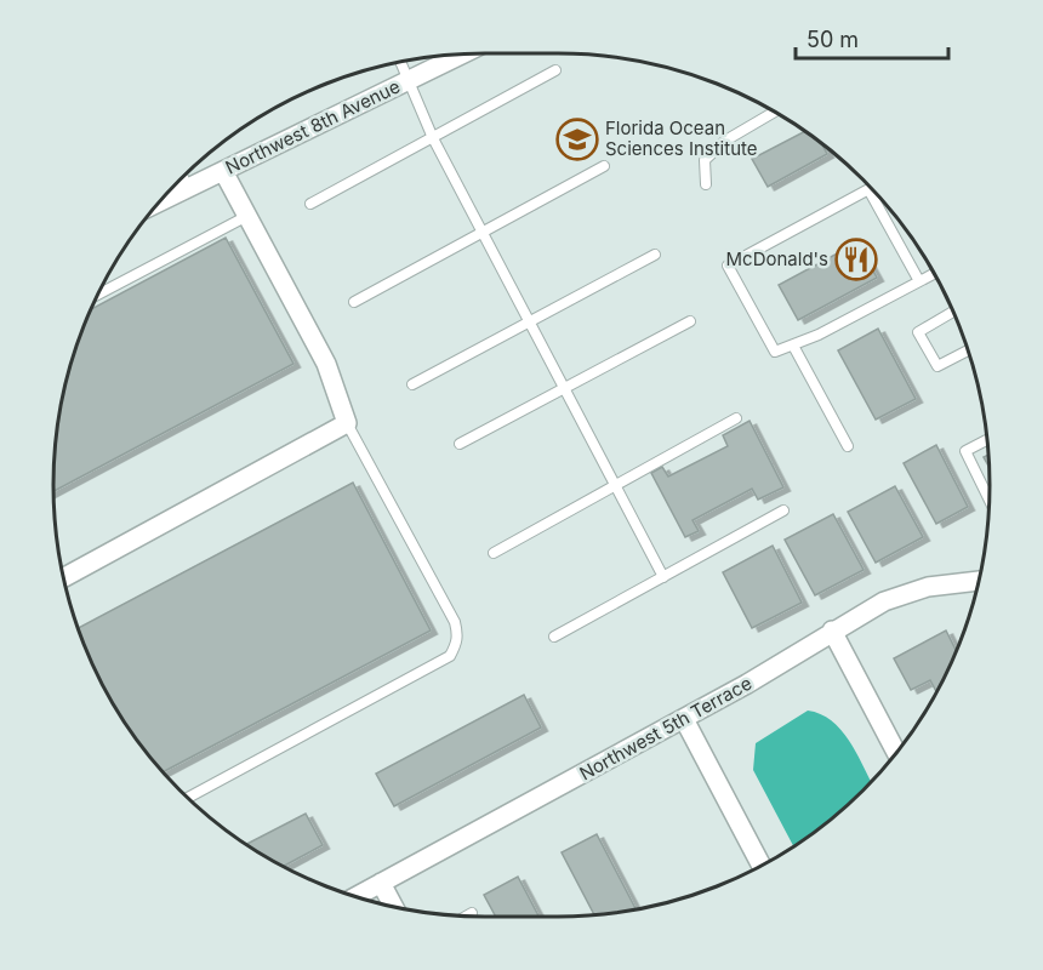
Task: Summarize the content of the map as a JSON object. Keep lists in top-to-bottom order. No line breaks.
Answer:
{"streets":{"street":["Northwest 8th Avenue","Northwest 5th Terrace"]},"places":{"school or university":["Florida Ocean Sciences Institute"],"restaurant":["McDonald's"]},"scale_bar":"50 m"}
